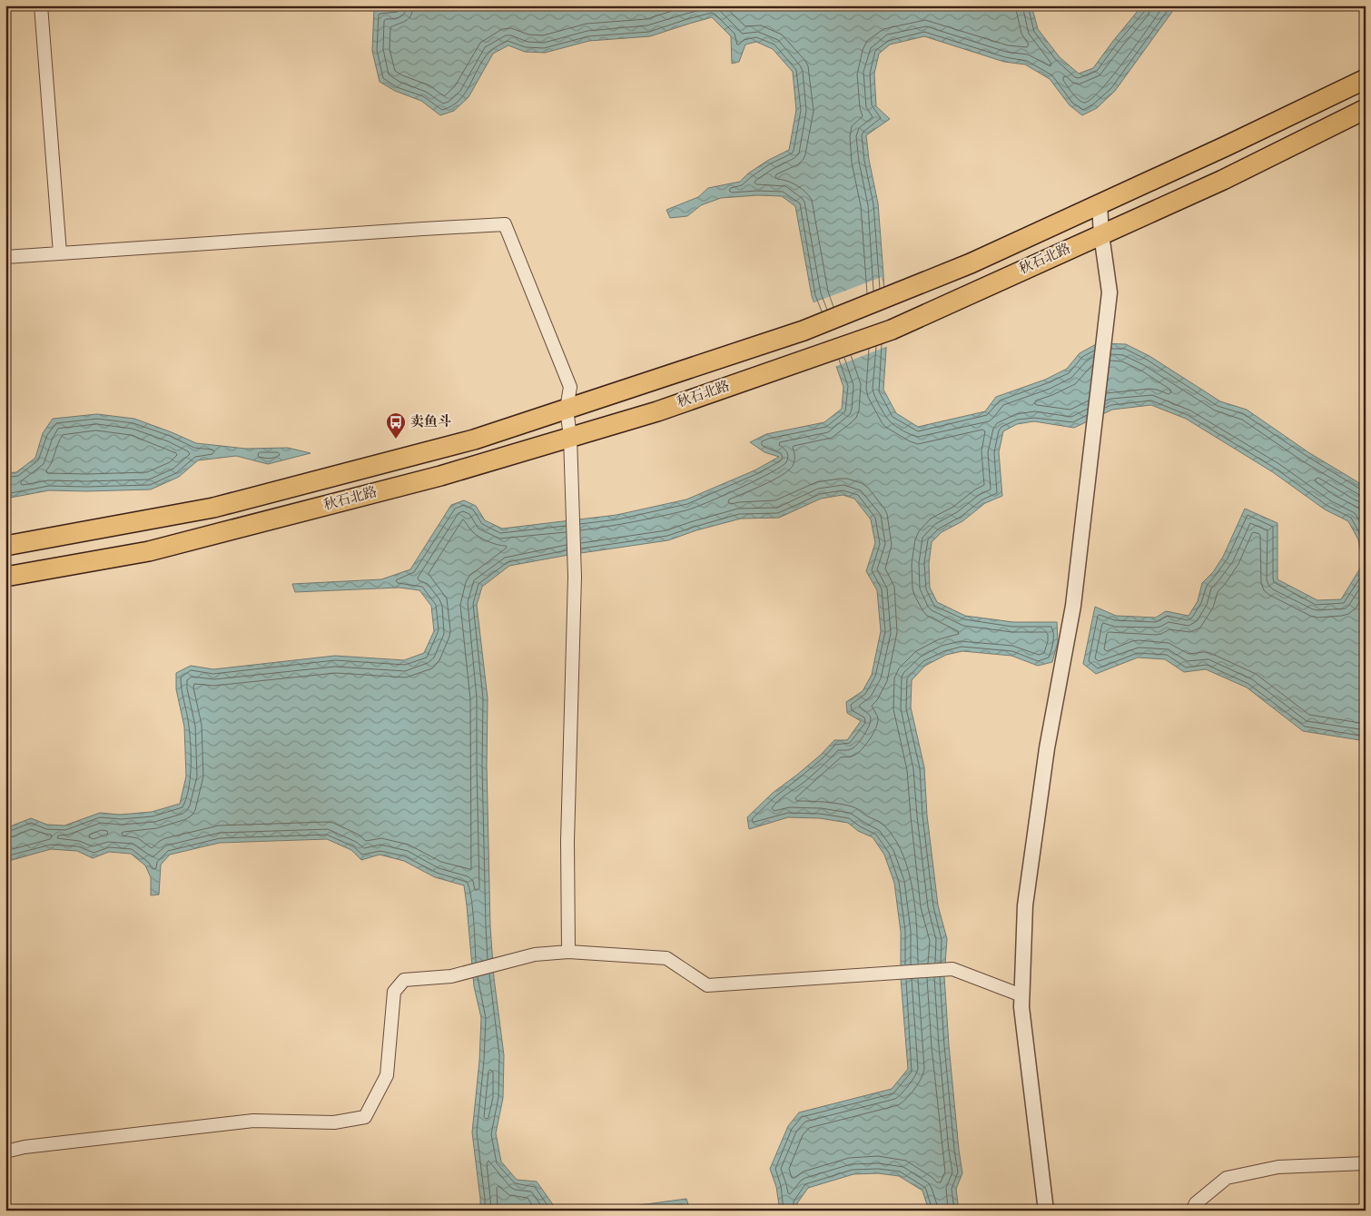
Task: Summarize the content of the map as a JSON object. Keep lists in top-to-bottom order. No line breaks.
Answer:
{"streets":{"main road":["秋石北路"]},"places":{"bus stop":["卖鱼斗"]}}
